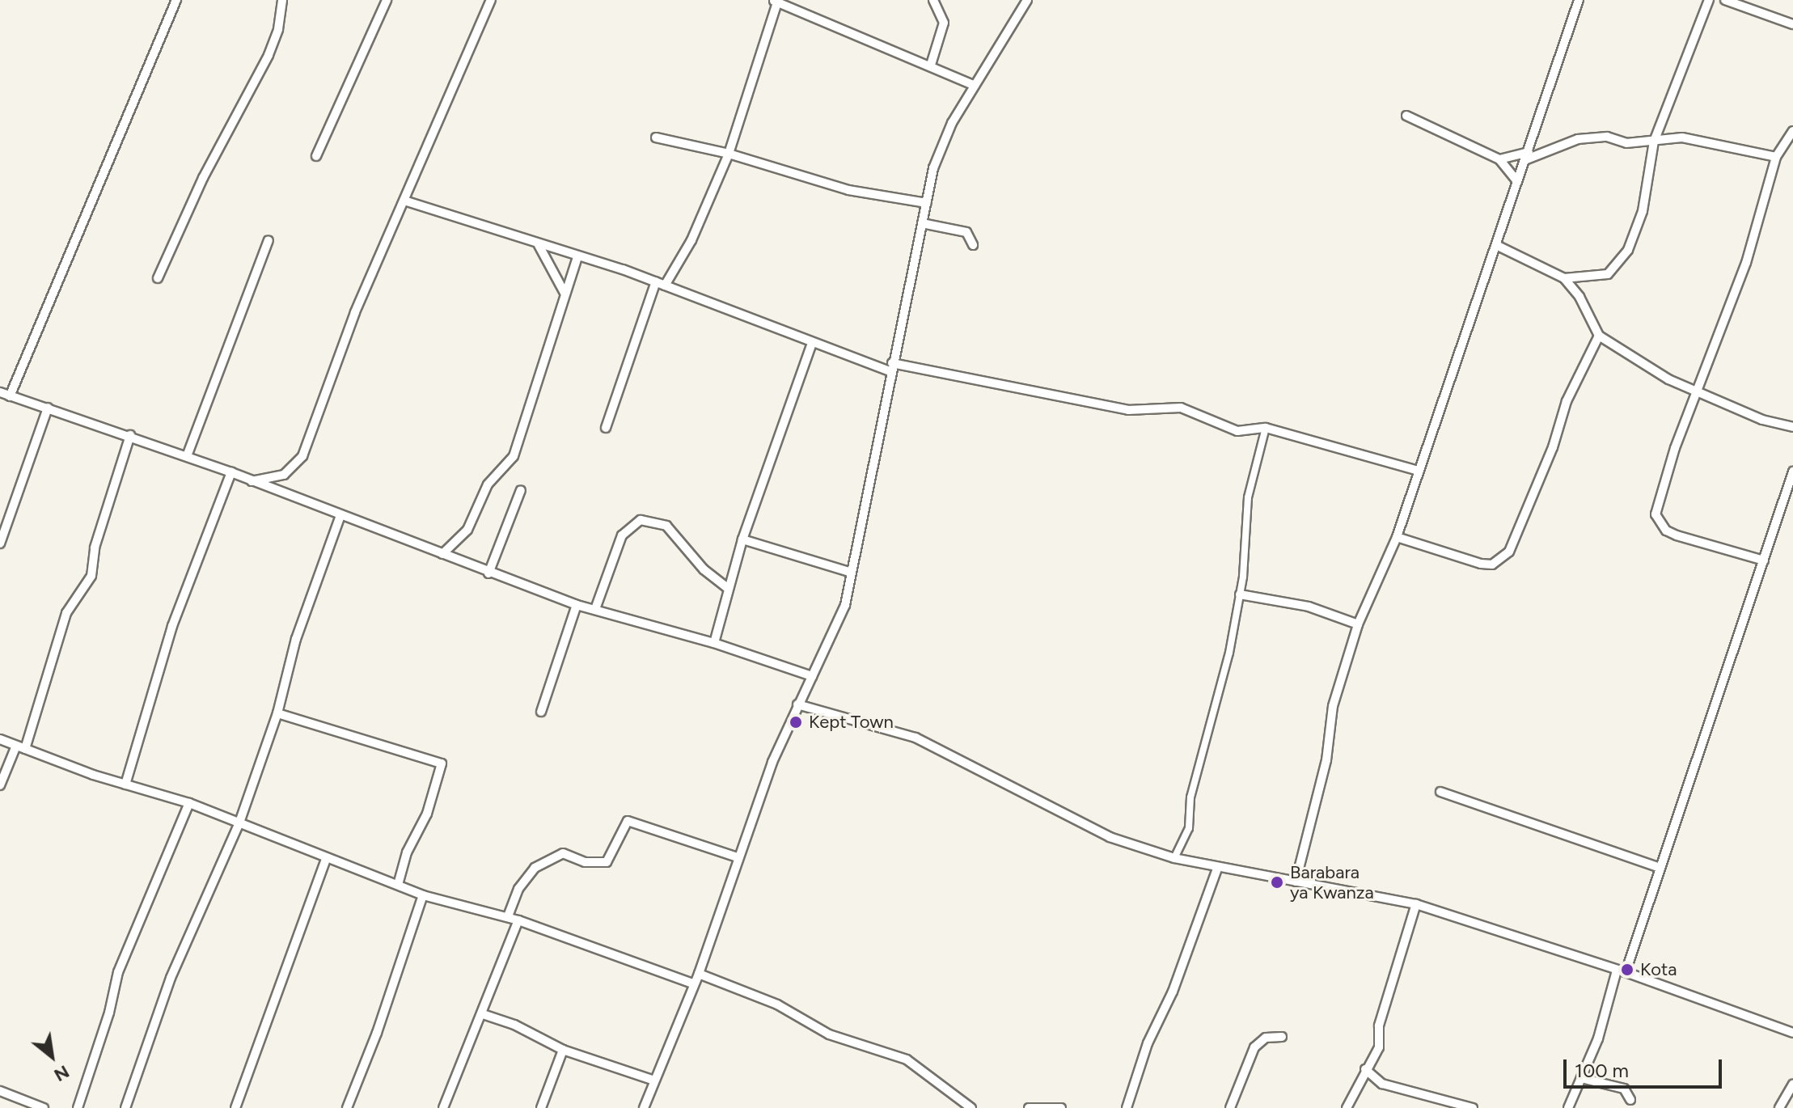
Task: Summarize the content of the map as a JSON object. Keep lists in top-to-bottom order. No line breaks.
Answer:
{"places":["Kept Town","Barabara ya Kwanza","Kota"],"scale_bar":"100 m","north":"bottom right"}
